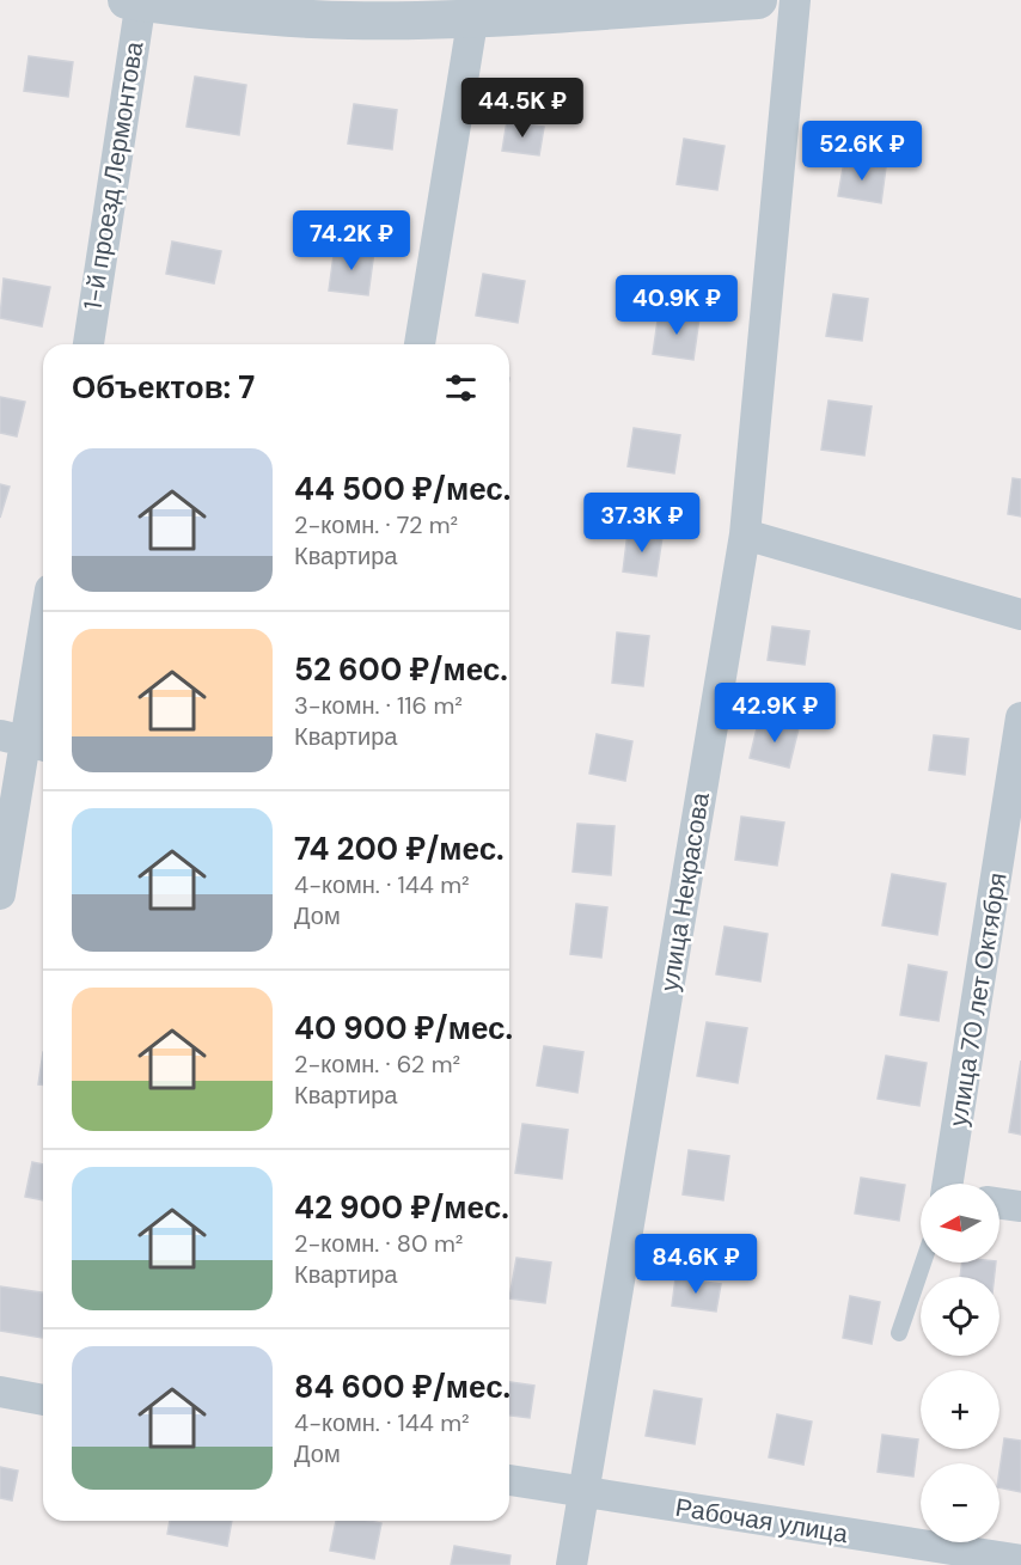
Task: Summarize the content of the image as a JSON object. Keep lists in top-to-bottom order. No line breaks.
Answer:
{"streets":{"street":["1-й проезд Лермонтова","улица Некрасова","улица 70 лет Октября","Рабочая улица"]},"crossings":[["улица Некрасова","Рабочая улица"]],"north":"left","page":{"price":["44.5K ₽","52.6K ₽","74.2K ₽","40.9K ₽","37.3K ₽","42.9K ₽","84.6K ₽"],"heading":"Объектов: 7","list":[{"name":"44 500 ₽/мес.","note":"2-комн. · 72 m² · Квартира"},{"name":"52 600 ₽/мес.","note":"3-комн. · 116 m² · Квартира"},{"name":"74 200 ₽/мес.","note":"4-комн. · 144 m² · Дом"},{"name":"40 900 ₽/мес.","note":"2-комн. · 62 m² · Квартира"},{"name":"42 900 ₽/мес.","note":"2-комн. · 80 m² · Квартира"},{"name":"84 600 ₽/мес.","note":"4-комн. · 144 m² · Дом"}],"map_buttons":["+","−"]}}
